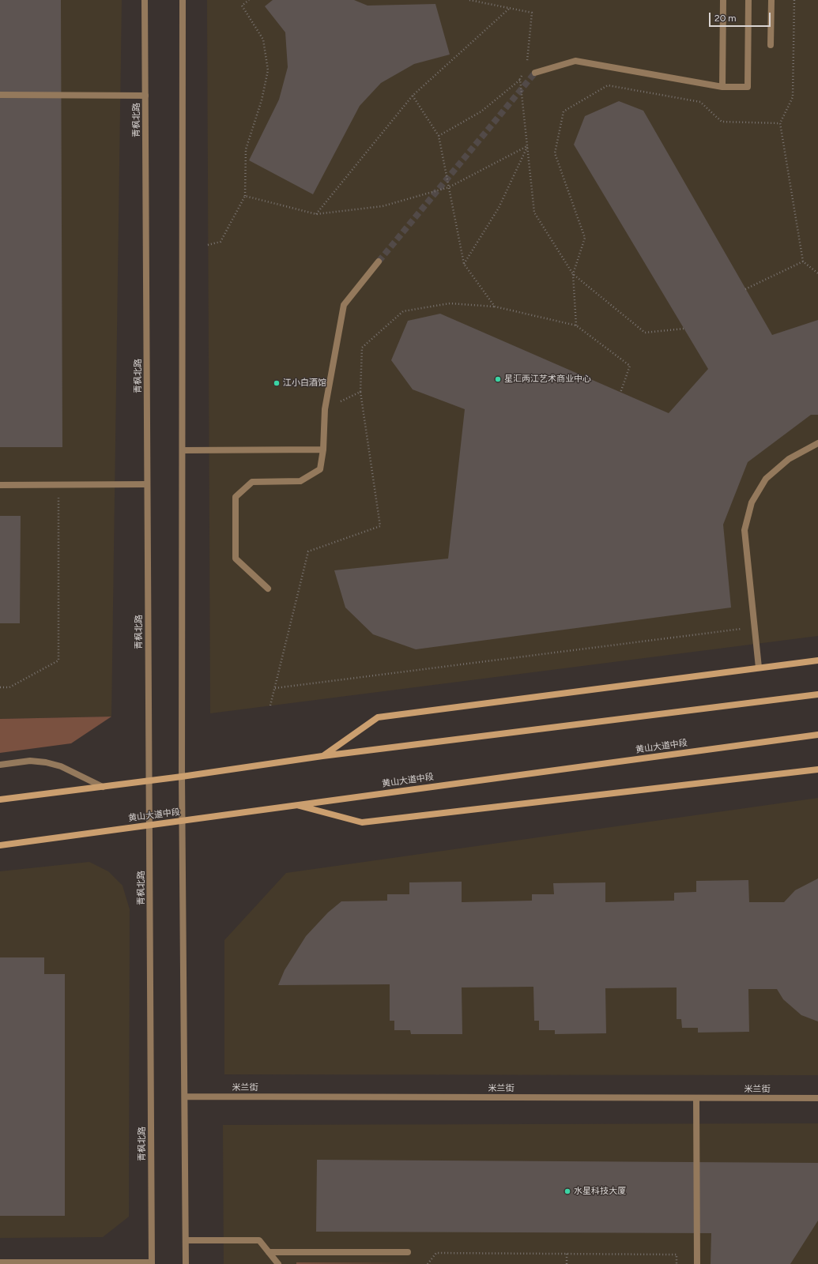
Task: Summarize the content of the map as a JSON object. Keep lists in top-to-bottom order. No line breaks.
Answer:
{"streets":{"main road":["黄山大道中段"],"street":["青枫北路","米兰街"]},"crossings":[["青枫北路","黄山大道中段"]],"places":["星汇两江艺术商业中心","江小白酒馆","水星科技大厦"],"scale_bar":"20 m"}
